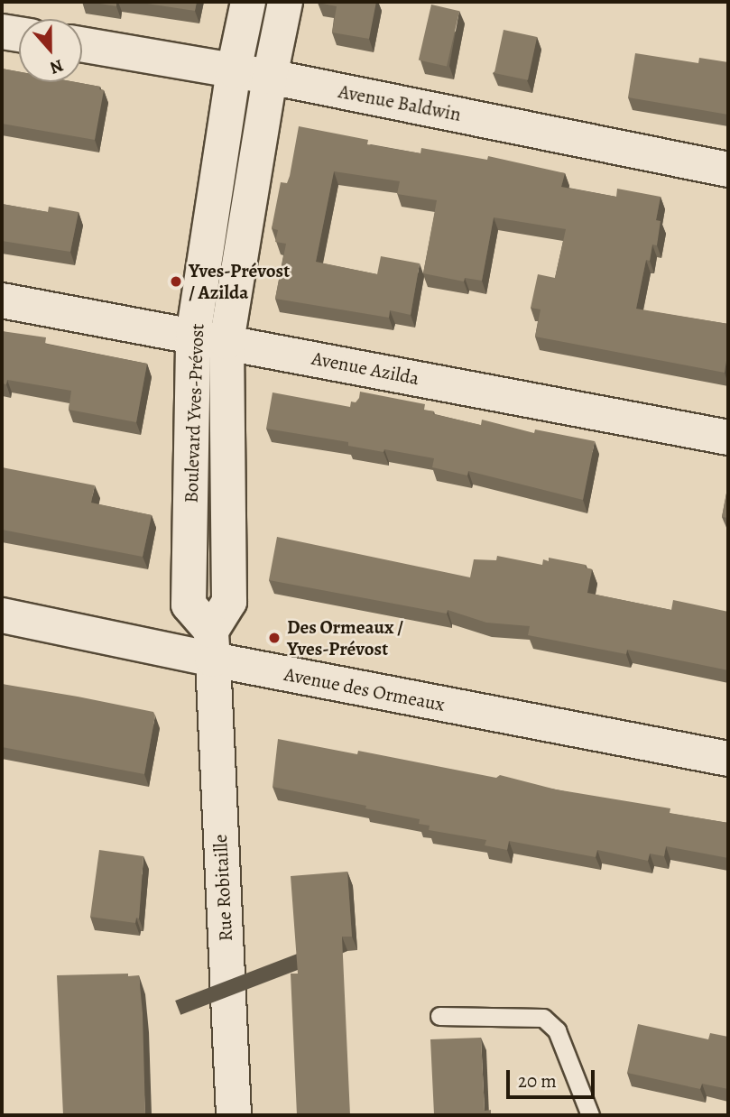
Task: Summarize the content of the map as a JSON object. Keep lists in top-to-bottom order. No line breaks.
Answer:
{"streets":{"street":["Avenue Baldwin","Avenue Azilda","Boulevard Yves-Prévost","Avenue des Ormeaux","Rue Robitaille"]},"crossings":[["Avenue Baldwin","Boulevard Yves-Prévost"],["Avenue Azilda","Boulevard Yves-Prévost"],["Boulevard Yves-Prévost","Avenue des Ormeaux"],["Boulevard Yves-Prévost","Rue Robitaille"],["Avenue des Ormeaux","Rue Robitaille"]],"places":["Yves-Prévost / Azilda","Des Ormeaux / Yves-Prévost"],"scale_bar":"20 m","north":"bottom"}
